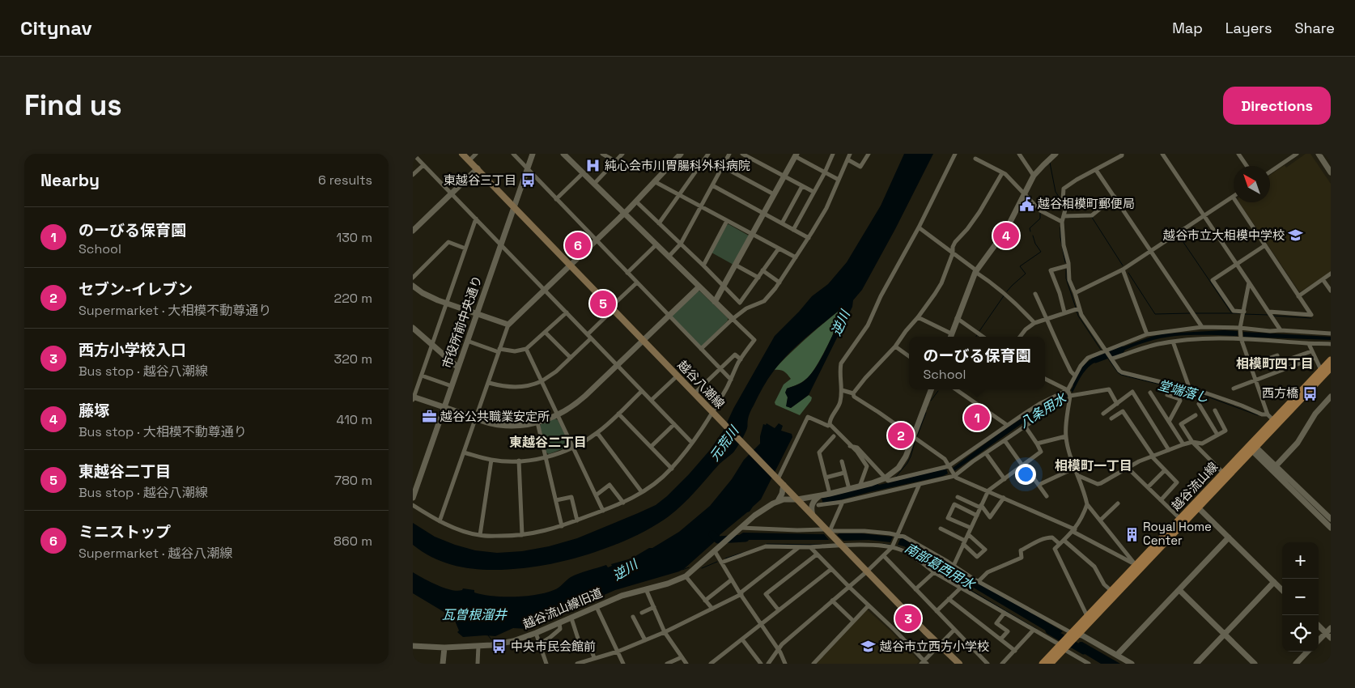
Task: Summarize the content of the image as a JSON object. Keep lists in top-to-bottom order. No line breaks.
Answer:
{"streets":{"main road":["越谷八潮線","越谷流山線"],"street":["市役所前中央通り","越谷流山線旧道"]},"crossings":[["市役所前中央通り","越谷八潮線"],["越谷八潮線","越谷流山線旧道"]],"districts":["相模町四丁目","東越谷二丁目","相模町一丁目"],"water":["逆川","堂端落し","八条用水","元荒川","南部葛西用水","瓦曽根溜井"],"places":{"hospital":["純心会市川胃腸科外科病院"],"bus stop":["東越谷三丁目","西方橋","中央市民会館前"],"public building":["越谷相模町郵便局"],"school or university":["越谷市立大相模中学校","越谷市立西方小学校"],"office":["越谷公共職業安定所"],"building":["Royal Home Center"]},"north":"top left","page":{"header":"Citynav","nav":["Map","Layers","Share"],"buttons":"Directions","title":"Find us","heading":["Nearby","6 results"],"list":[{"mark":"1","name":"のーびる保育園","note":"School","value":"130 m"},{"mark":"2","name":"セブン-イレブン","note":"Supermarket · 大相模不動尊通り","value":"220 m"},{"mark":"3","name":"西方小学校入口","note":"Bus stop · 越谷八潮線","value":"320 m"},{"mark":"4","name":"藤塚","note":"Bus stop · 大相模不動尊通り","value":"410 m"},{"mark":"5","name":"東越谷二丁目","note":"Bus stop · 越谷八潮線","value":"780 m"},{"mark":"6","name":"ミニストップ","note":"Supermarket · 越谷八潮線","value":"860 m"}],"pins":["4","6","5","1","2","3"],"popup":["のーびる保育園","School"],"map_buttons":["+","−"]}}
